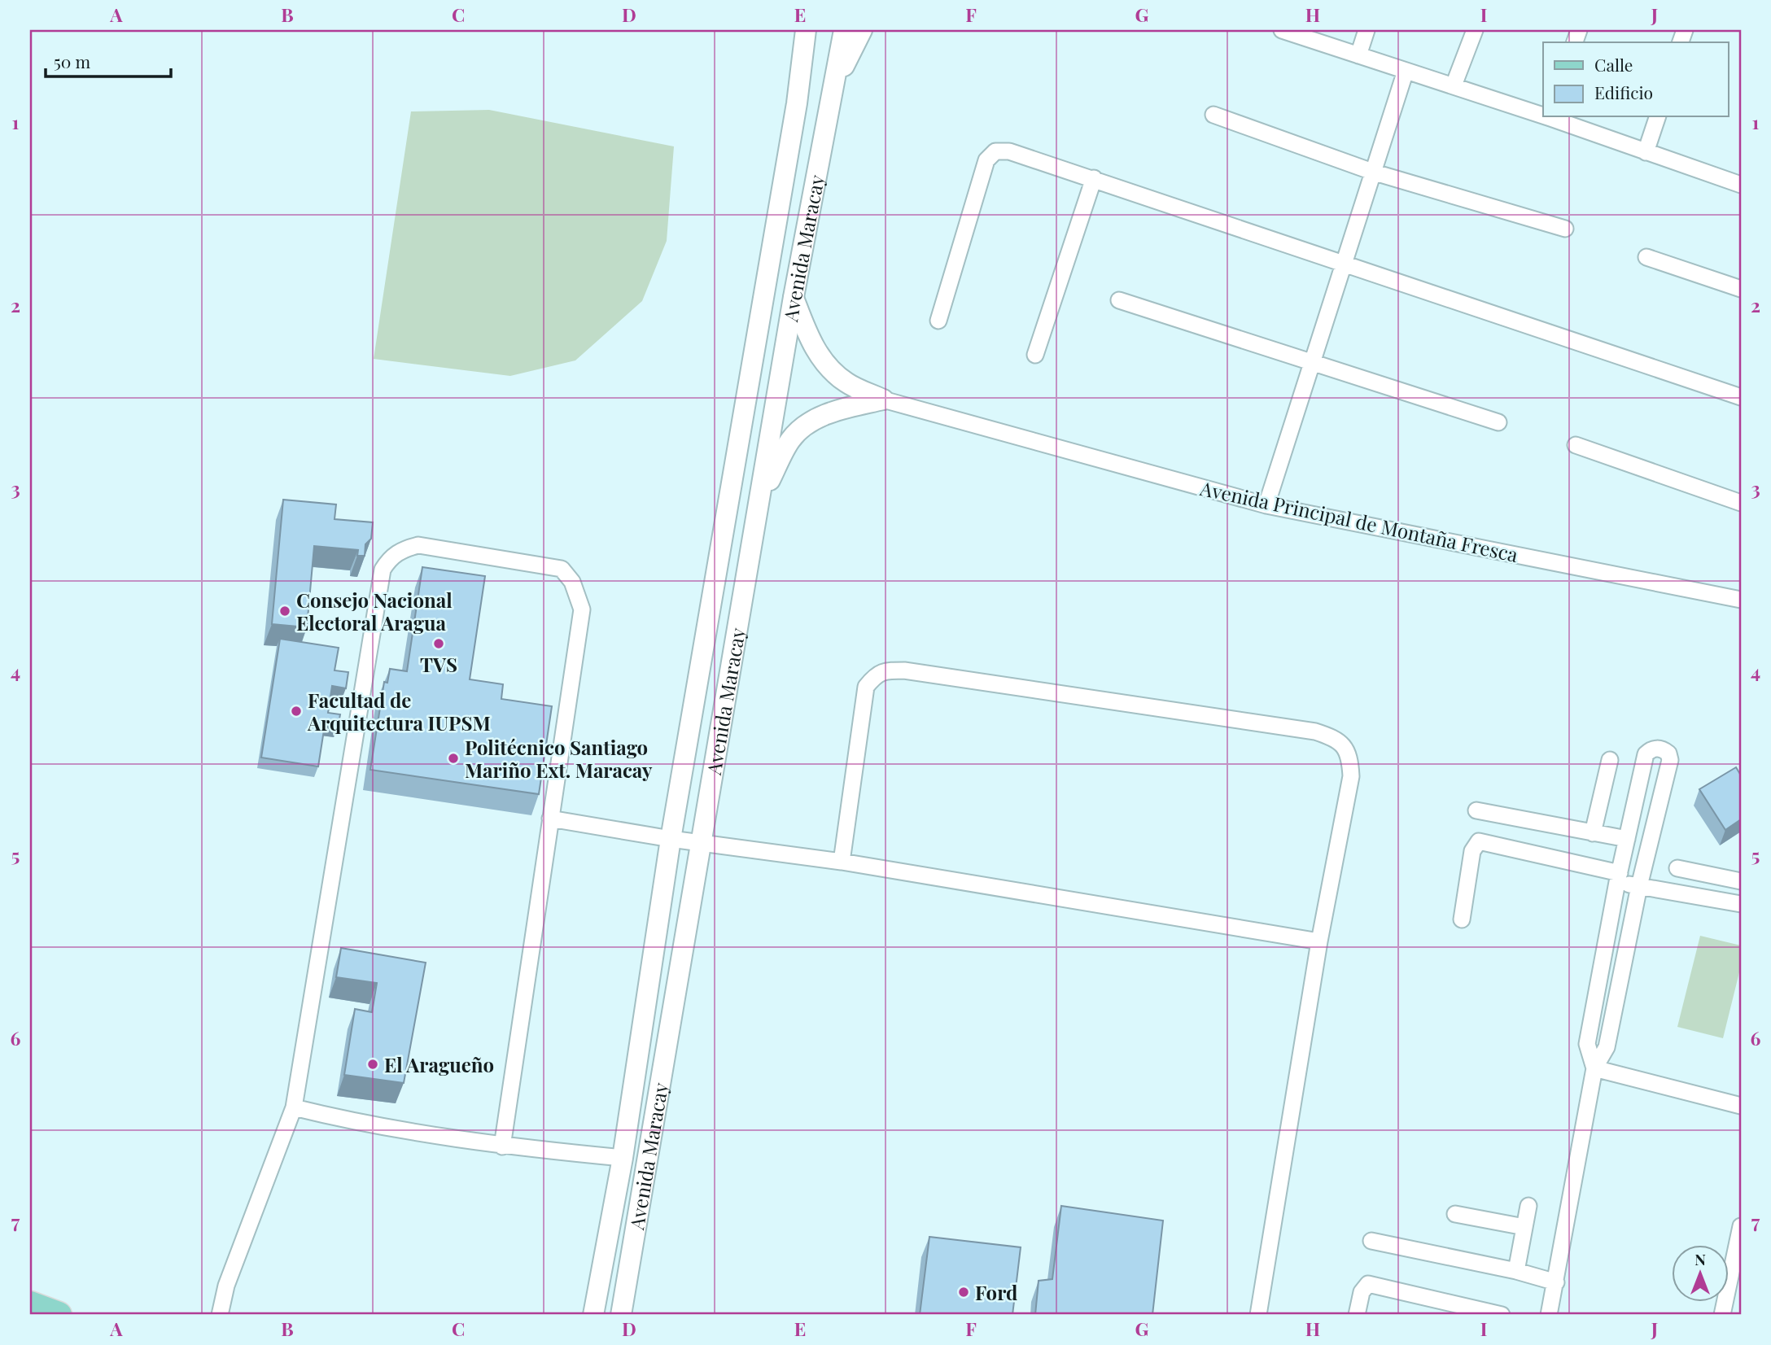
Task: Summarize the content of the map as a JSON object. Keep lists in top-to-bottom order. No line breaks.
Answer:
{"streets":{"street":["Avenida Maracay","Avenida Principal de Montaña Fresca"]},"places":["Consejo Nacional Electoral Aragua","TVS","Facultad de Arquitectura IUPSM","Politécnico Santiago Mariño Ext. Maracay","El Aragueño","Ford"],"legend":["Calle","Edificio"],"scale_bar":"50 m","north":"top","grid":{"columns":["A","B","C","D","E","F","G","H","I","J"],"rows":["1","2","3","4","5","6","7"]}}
